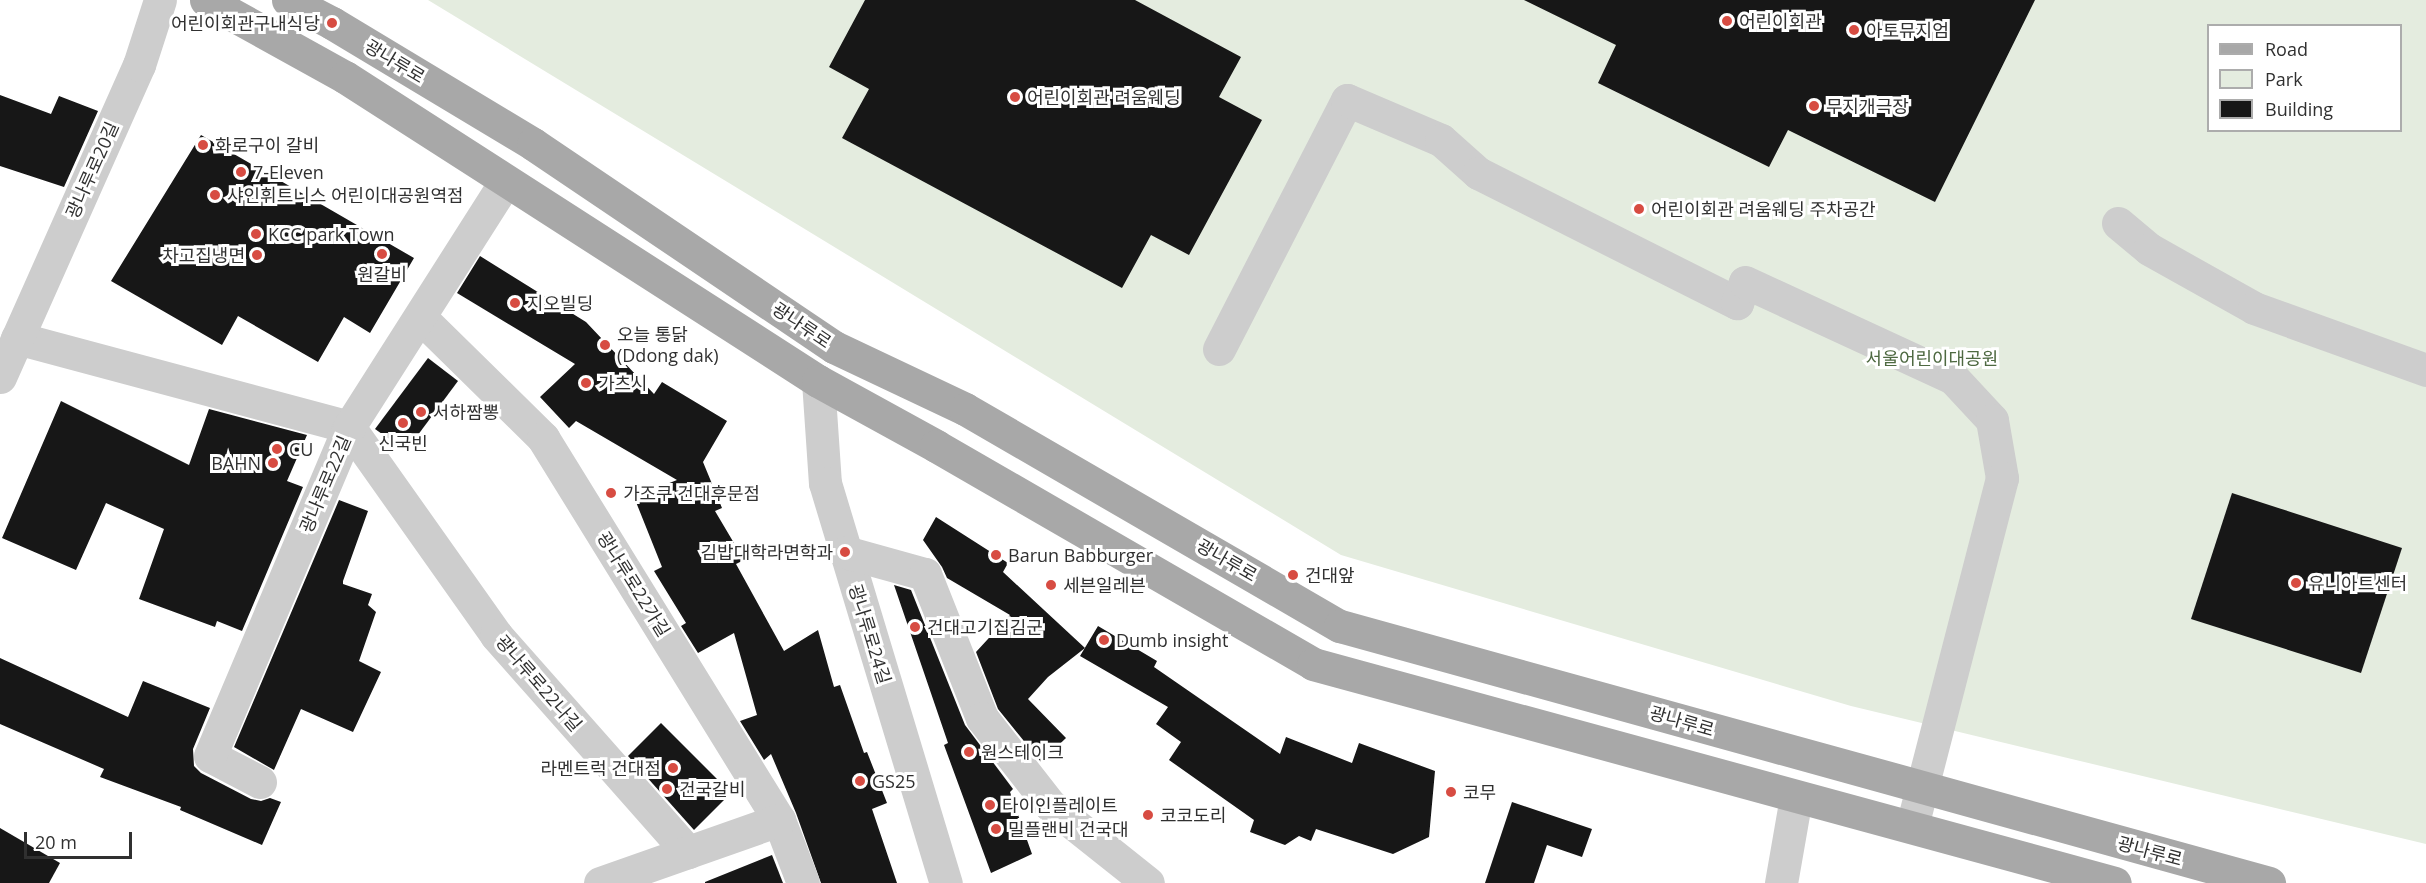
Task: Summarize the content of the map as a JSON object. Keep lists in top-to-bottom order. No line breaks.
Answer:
{"streets":{"main road":["광나루로"],"street":["광나루로20길","광나루로22길","광나루로22가길","광나루로24길","광나루로22나길"]},"crossings":[["광나루로22길","광나루로22가길"],["광나루로22길","광나루로22나길"]],"parks":["서울어린이대공원"],"places":["어린이회관","어린이회관구내식당","아토뮤지엄","어린이회관 려움웨딩","무지개극장","화로구이 갈비","7-Eleven","샤인휘트니스 어린이대공원역점","어린이회관 려움웨딩 주차공간","KCC park Town","원갈비","차고집냉면","지오빌딩","오늘 통닭 (Ddong dak)","가츠시","서하짬뽕","신국빈","CU","BAHN","가조쿠 건대후문점","김밥대학라면학과","Barun Babburger","건대앞","유니아트센터","세븐일레븐","건대고기집김군","Dumb insight","원스테이크","라멘트럭 건대점","GS25","건국갈비","코무","타이인플레이트","코코도리","밀플랜비 건국대"],"legend":["Road","Park","Building"],"scale_bar":"20 m"}
